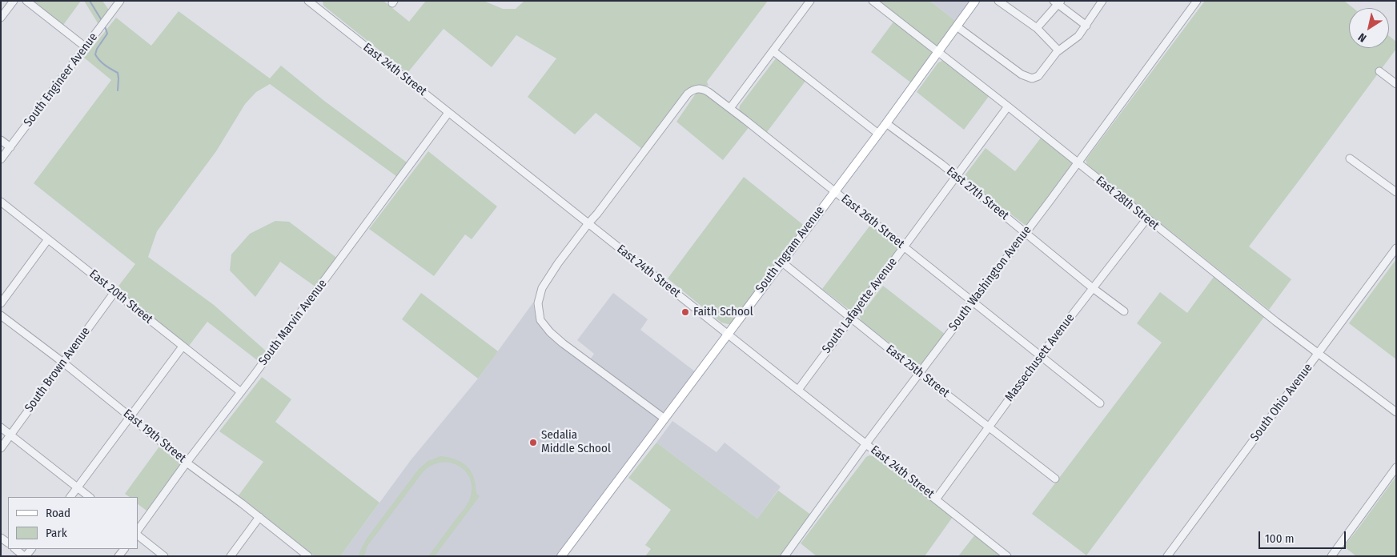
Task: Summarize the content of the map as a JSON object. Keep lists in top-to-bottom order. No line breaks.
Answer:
{"streets":{"main road":["South Ingram Avenue"],"street":["East 24th Street","South Engineer Avenue","East 27th Street","East 28th Street","East 26th Street","South Washington Avenue","East 20th Street","South Lafayette Avenue","South Marvin Avenue","Massechusett Avenue","South Brown Avenue","East 25th Street","South Ohio Avenue","East 19th Street"]},"crossings":[["East 24th Street","East 26th Street"],["East 24th Street","South Ingram Avenue"],["East 24th Street","South Washington Avenue"],["East 24th Street","South Lafayette Avenue"],["East 24th Street","South Marvin Avenue"],["East 24th Street","Massechusett Avenue"],["East 27th Street","South Ingram Avenue"],["East 27th Street","South Washington Avenue"],["East 27th Street","South Lafayette Avenue"],["East 27th Street","Massechusett Avenue"],["East 28th Street","South Ingram Avenue"],["East 28th Street","South Washington Avenue"],["East 28th Street","South Lafayette Avenue"],["East 28th Street","Massechusett Avenue"],["East 28th Street","South Ohio Avenue"],["East 26th Street","South Ingram Avenue"],["East 26th Street","South Washington Avenue"],["East 26th Street","South Lafayette Avenue"],["East 26th Street","Massechusett Avenue"],["South Ingram Avenue","East 25th Street"],["South Washington Avenue","East 25th Street"],["East 20th Street","South Marvin Avenue"],["East 20th Street","South Brown Avenue"],["South Lafayette Avenue","East 25th Street"],["South Marvin Avenue","East 19th Street"],["Massechusett Avenue","East 25th Street"],["South Brown Avenue","East 19th Street"]],"places":["Faith School","Sedalia Middle School"],"legend":["Road","Park"],"scale_bar":"100 m","north":"bottom left"}
